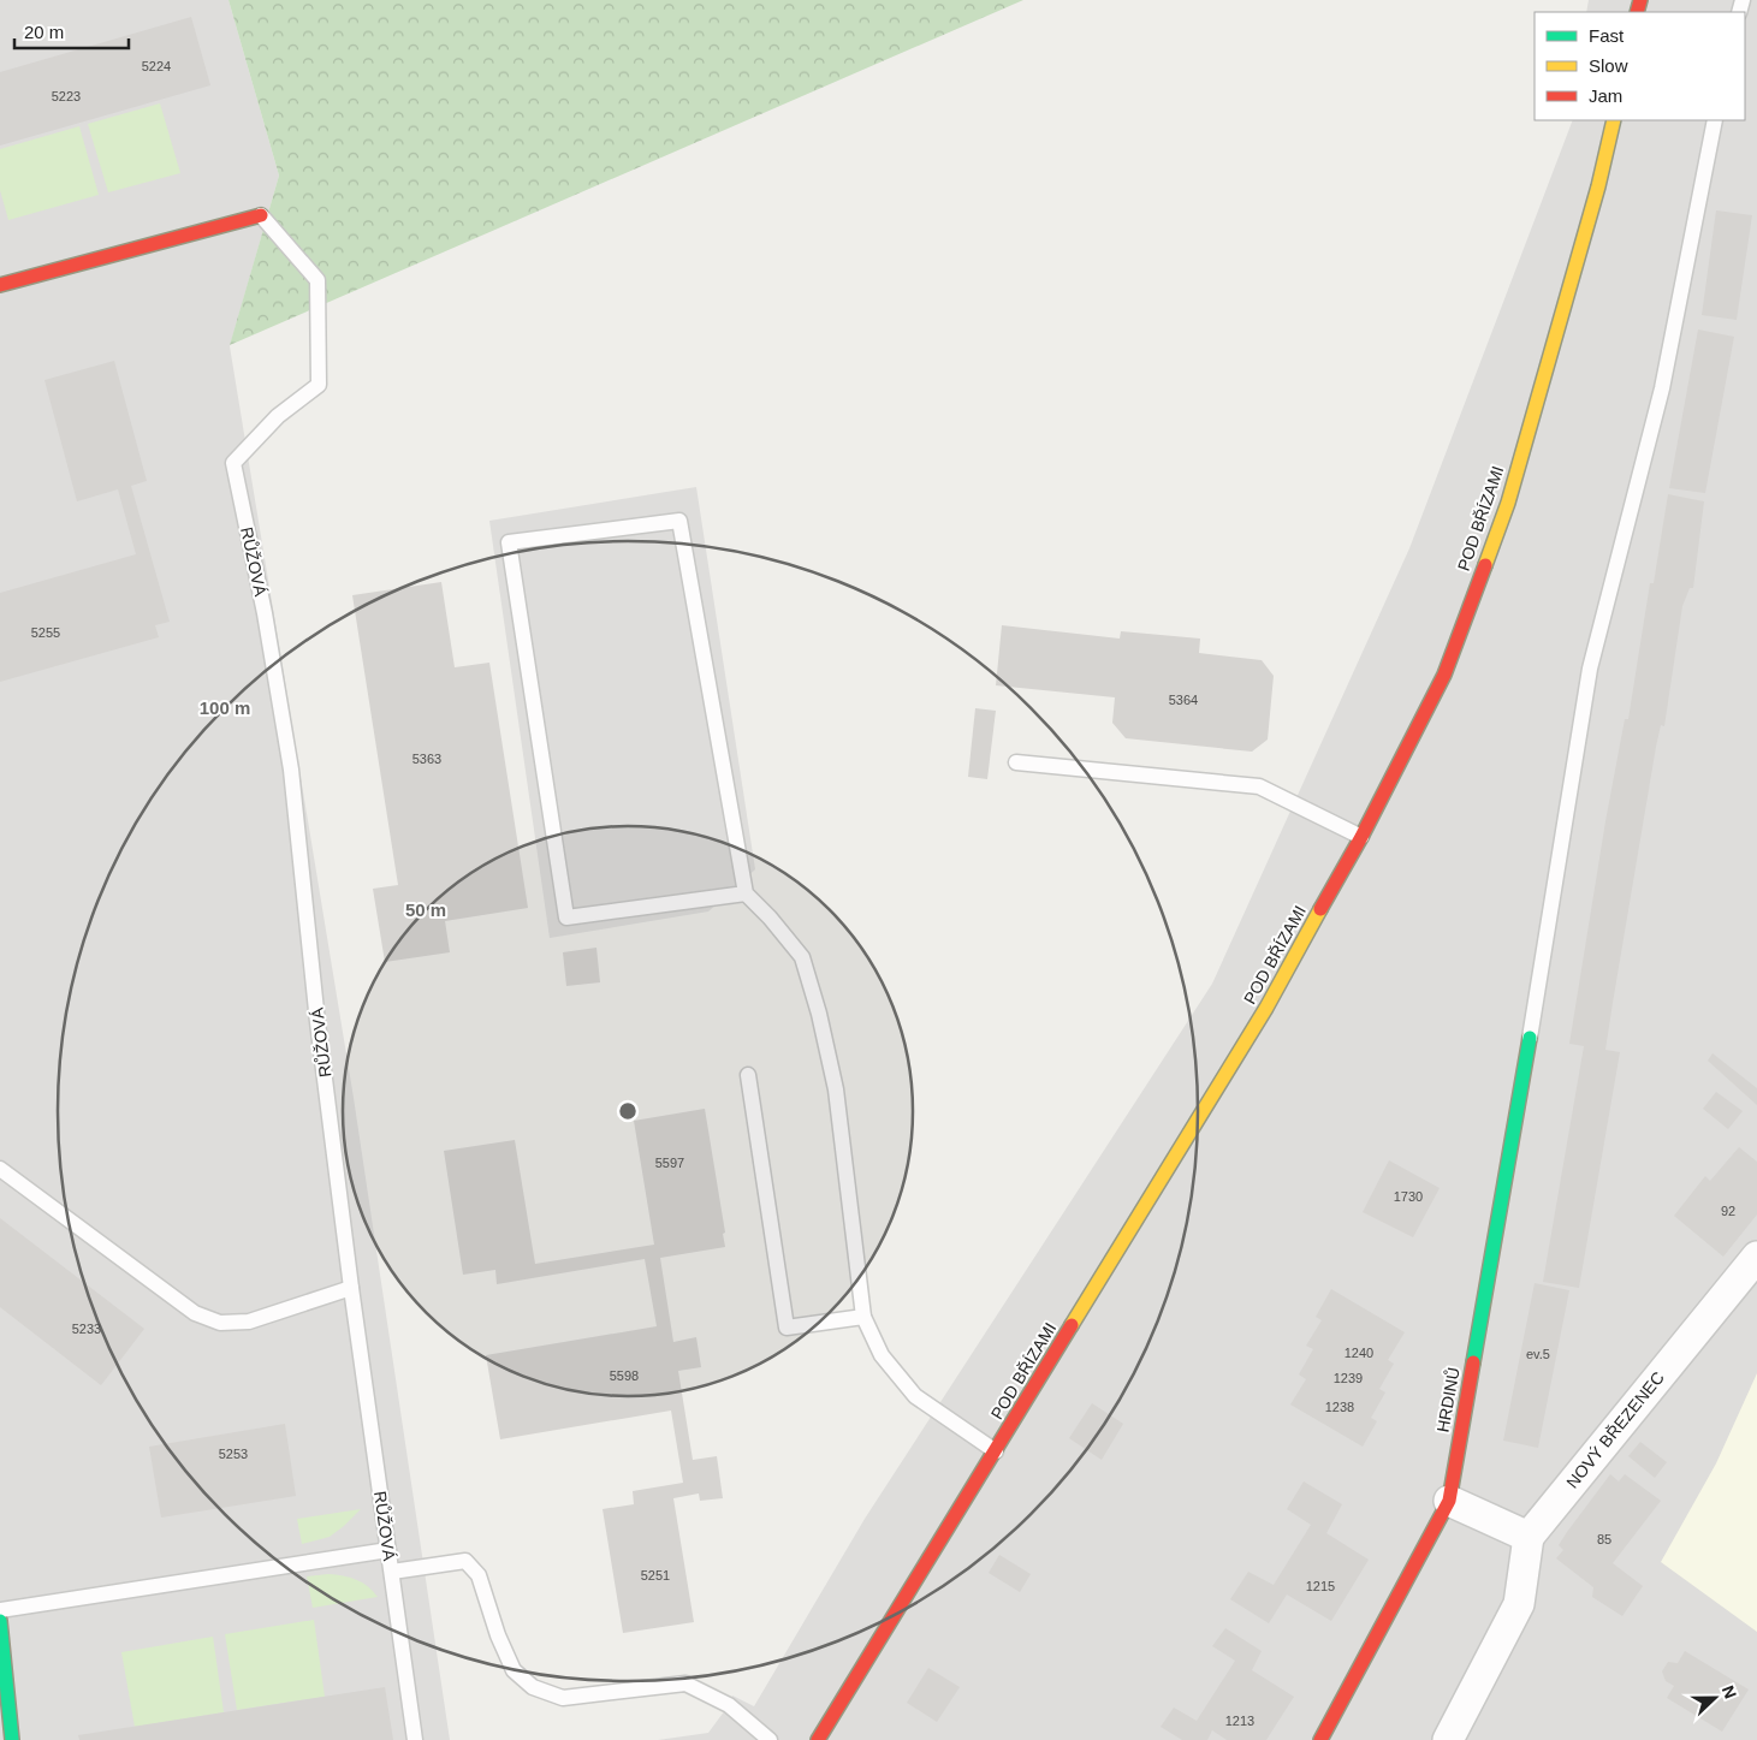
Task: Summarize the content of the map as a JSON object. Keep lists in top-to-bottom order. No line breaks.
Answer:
{"streets":{"street":["POD BŘÍZAMI","HRDINŮ","NOVÝ BŘEZENEC"],"lane":["RŮŽOVÁ"]},"house_numbers":["5224","5223","5255","5364","5363","5597","1730","92","5233","1240","ev.5","5598","1239","1238","5253","85","5251","1215","1213"],"legend":["Fast","Slow","Jam"],"scale_bar":"20 m","north":"right","rings":["100 m","50 m"]}
